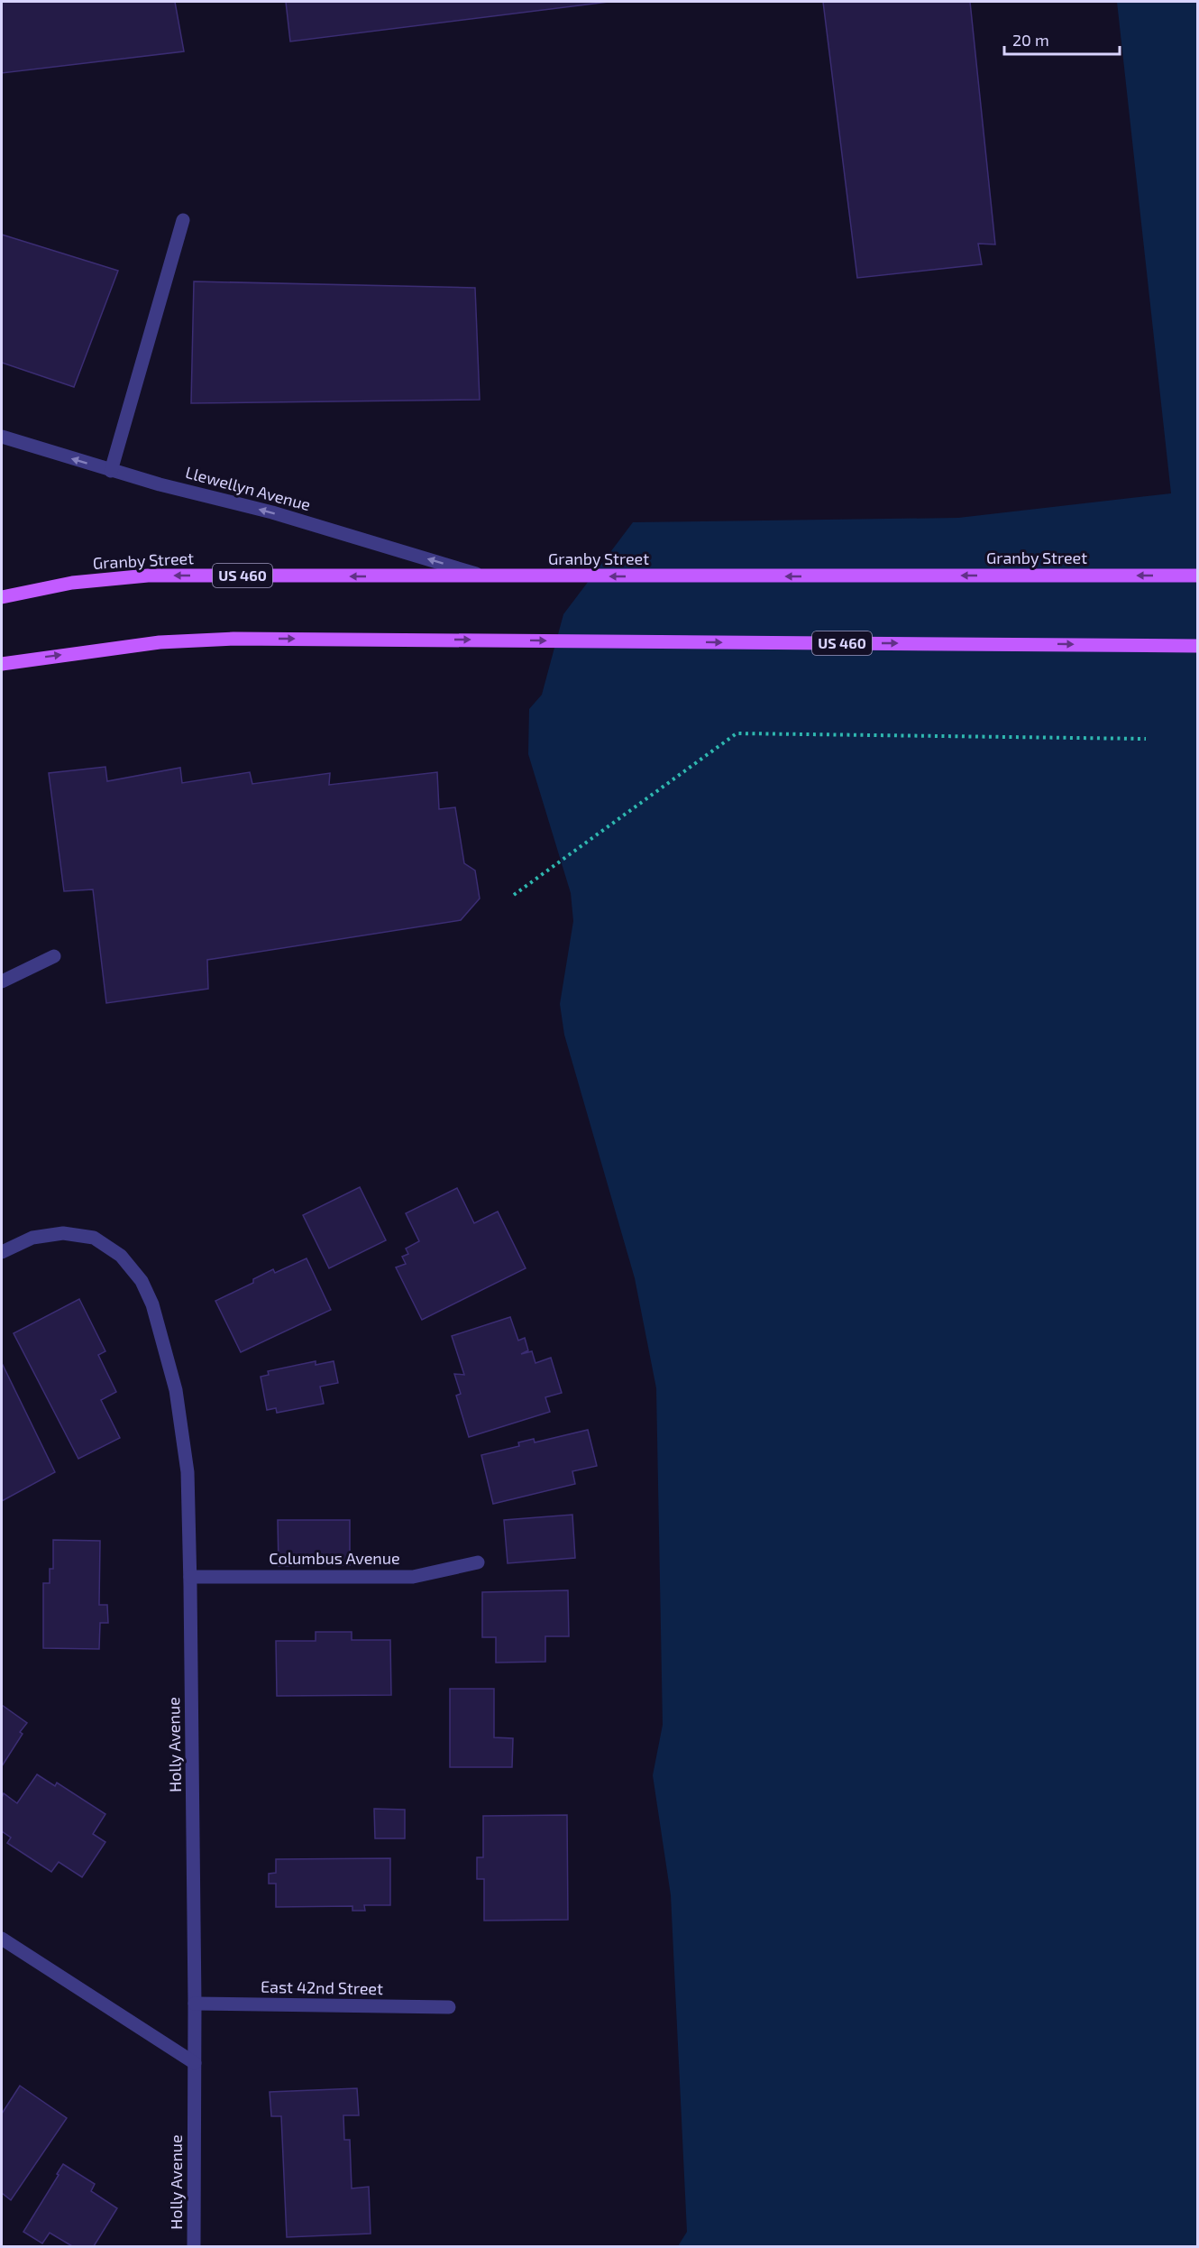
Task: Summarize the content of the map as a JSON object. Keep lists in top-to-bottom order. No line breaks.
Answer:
{"streets":{"main road":["Granby Street","US 460"],"street":["Llewellyn Avenue","Columbus Avenue","Holly Avenue","East 42nd Street"]},"crossings":[["Llewellyn Avenue","Granby Street"],["Columbus Avenue","Holly Avenue"],["Holly Avenue","East 42nd Street"]],"one_way":["Llewellyn Avenue"],"scale_bar":"20 m"}
